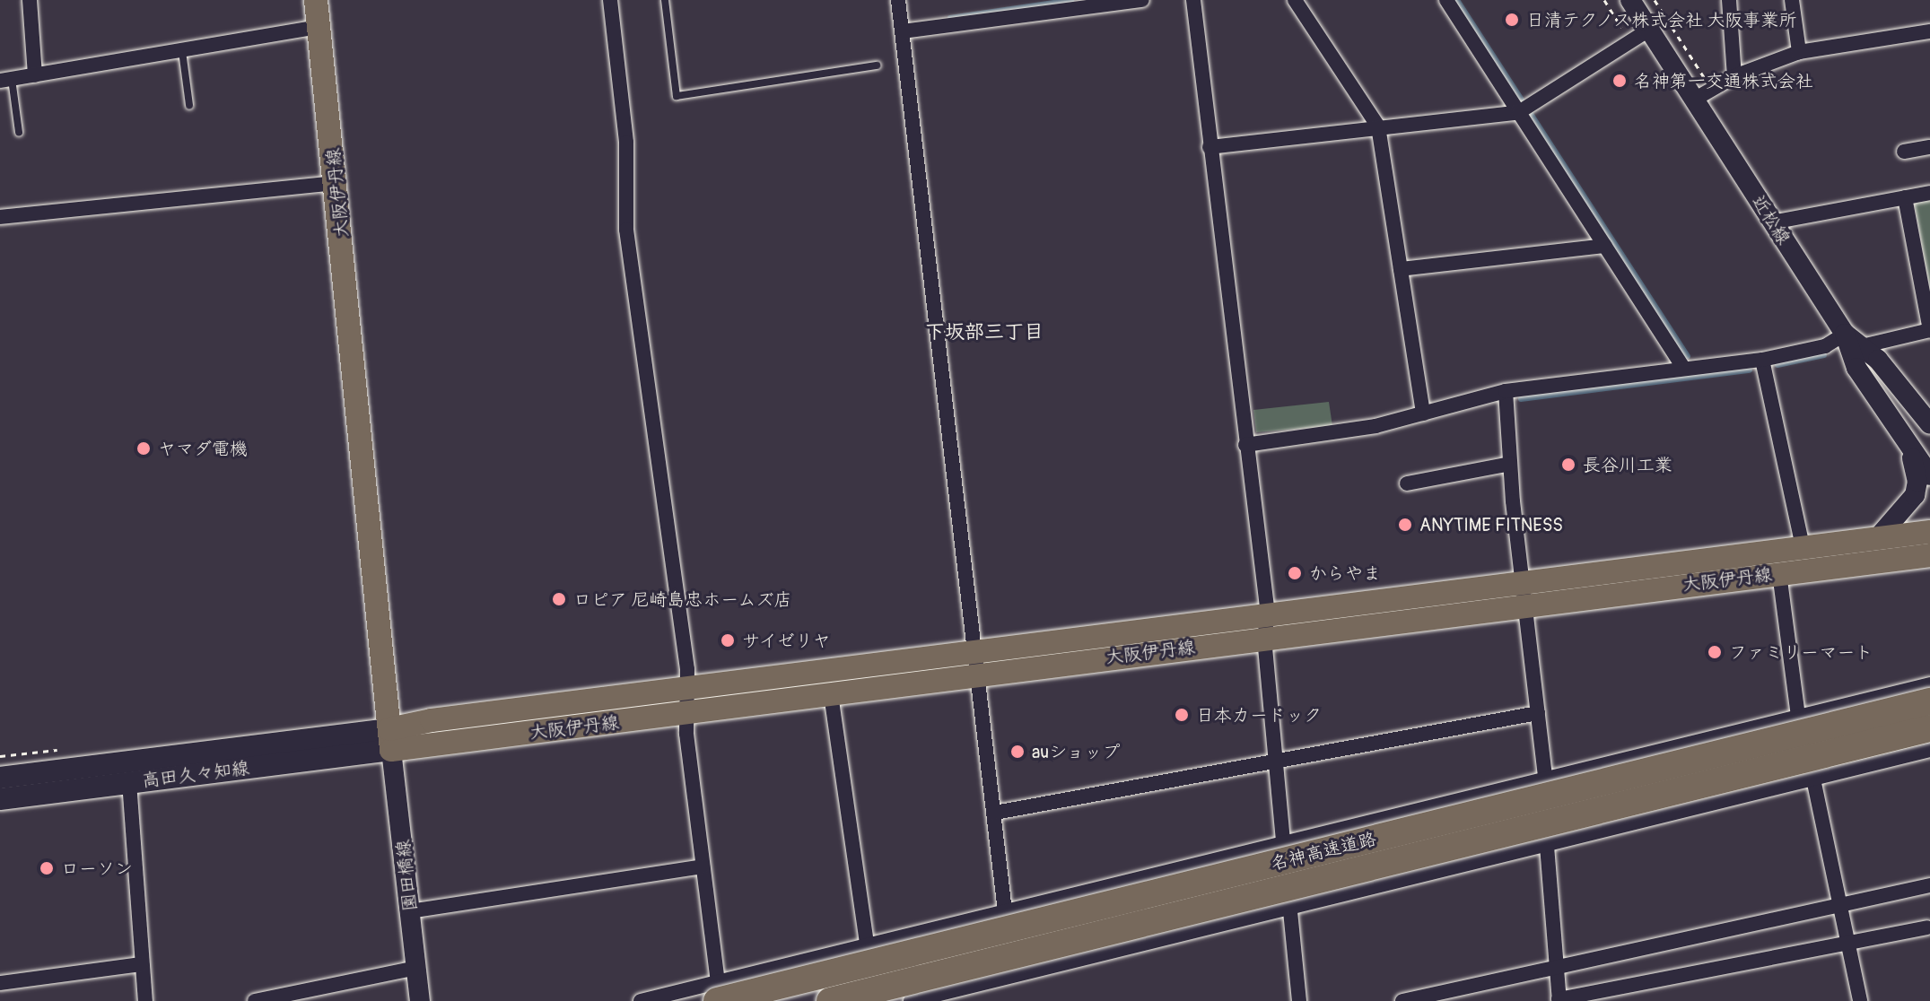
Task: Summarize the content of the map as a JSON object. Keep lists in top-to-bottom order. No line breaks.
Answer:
{"streets":{"highway":["名神高速道路"],"main road":["大阪伊丹線","高田久々知線"],"street":["近松線","園田橋線"]},"crossings":[["大阪伊丹線","高田久々知線"],["大阪伊丹線","園田橋線"],["高田久々知線","園田橋線"]],"districts":["下坂部三丁目"],"places":["日清テクノス株式会社 大阪事業所","名神第一交通株式会社","ヤマダ電機","長谷川工業","ANYTIME FITNESS","からやま","ロピア 尼崎島忠ホームズ店","サイゼリヤ","ファミリーマート","日本カードック","auショップ","ローソン"]}
